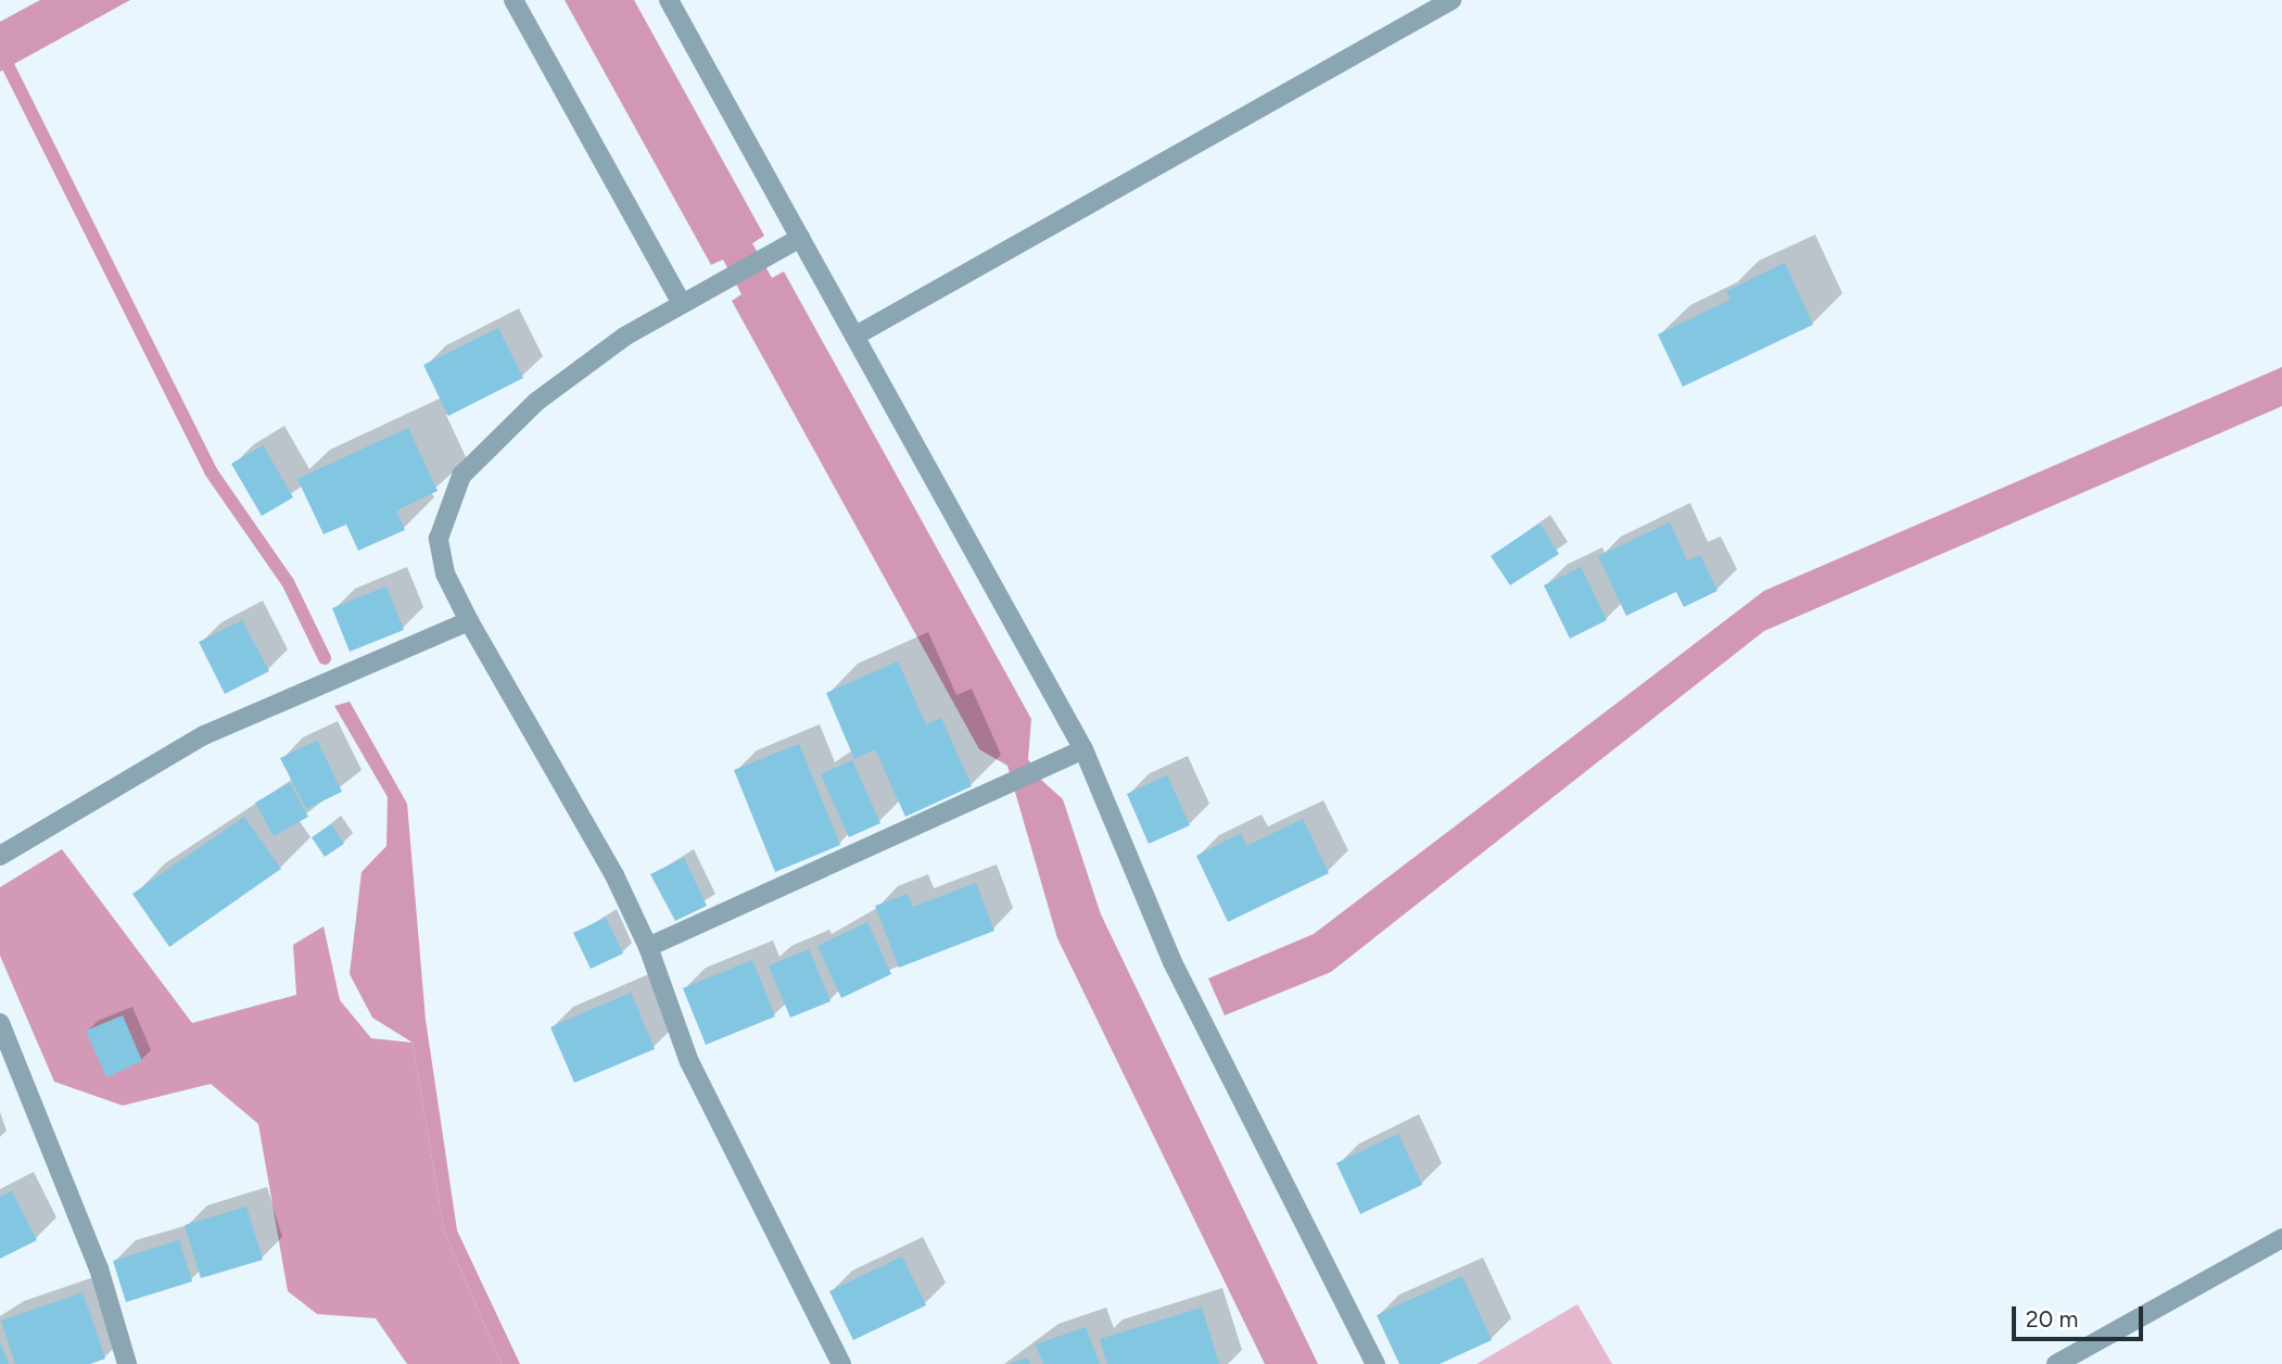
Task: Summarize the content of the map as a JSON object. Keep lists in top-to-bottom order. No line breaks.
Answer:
{"scale_bar":"20 m"}
